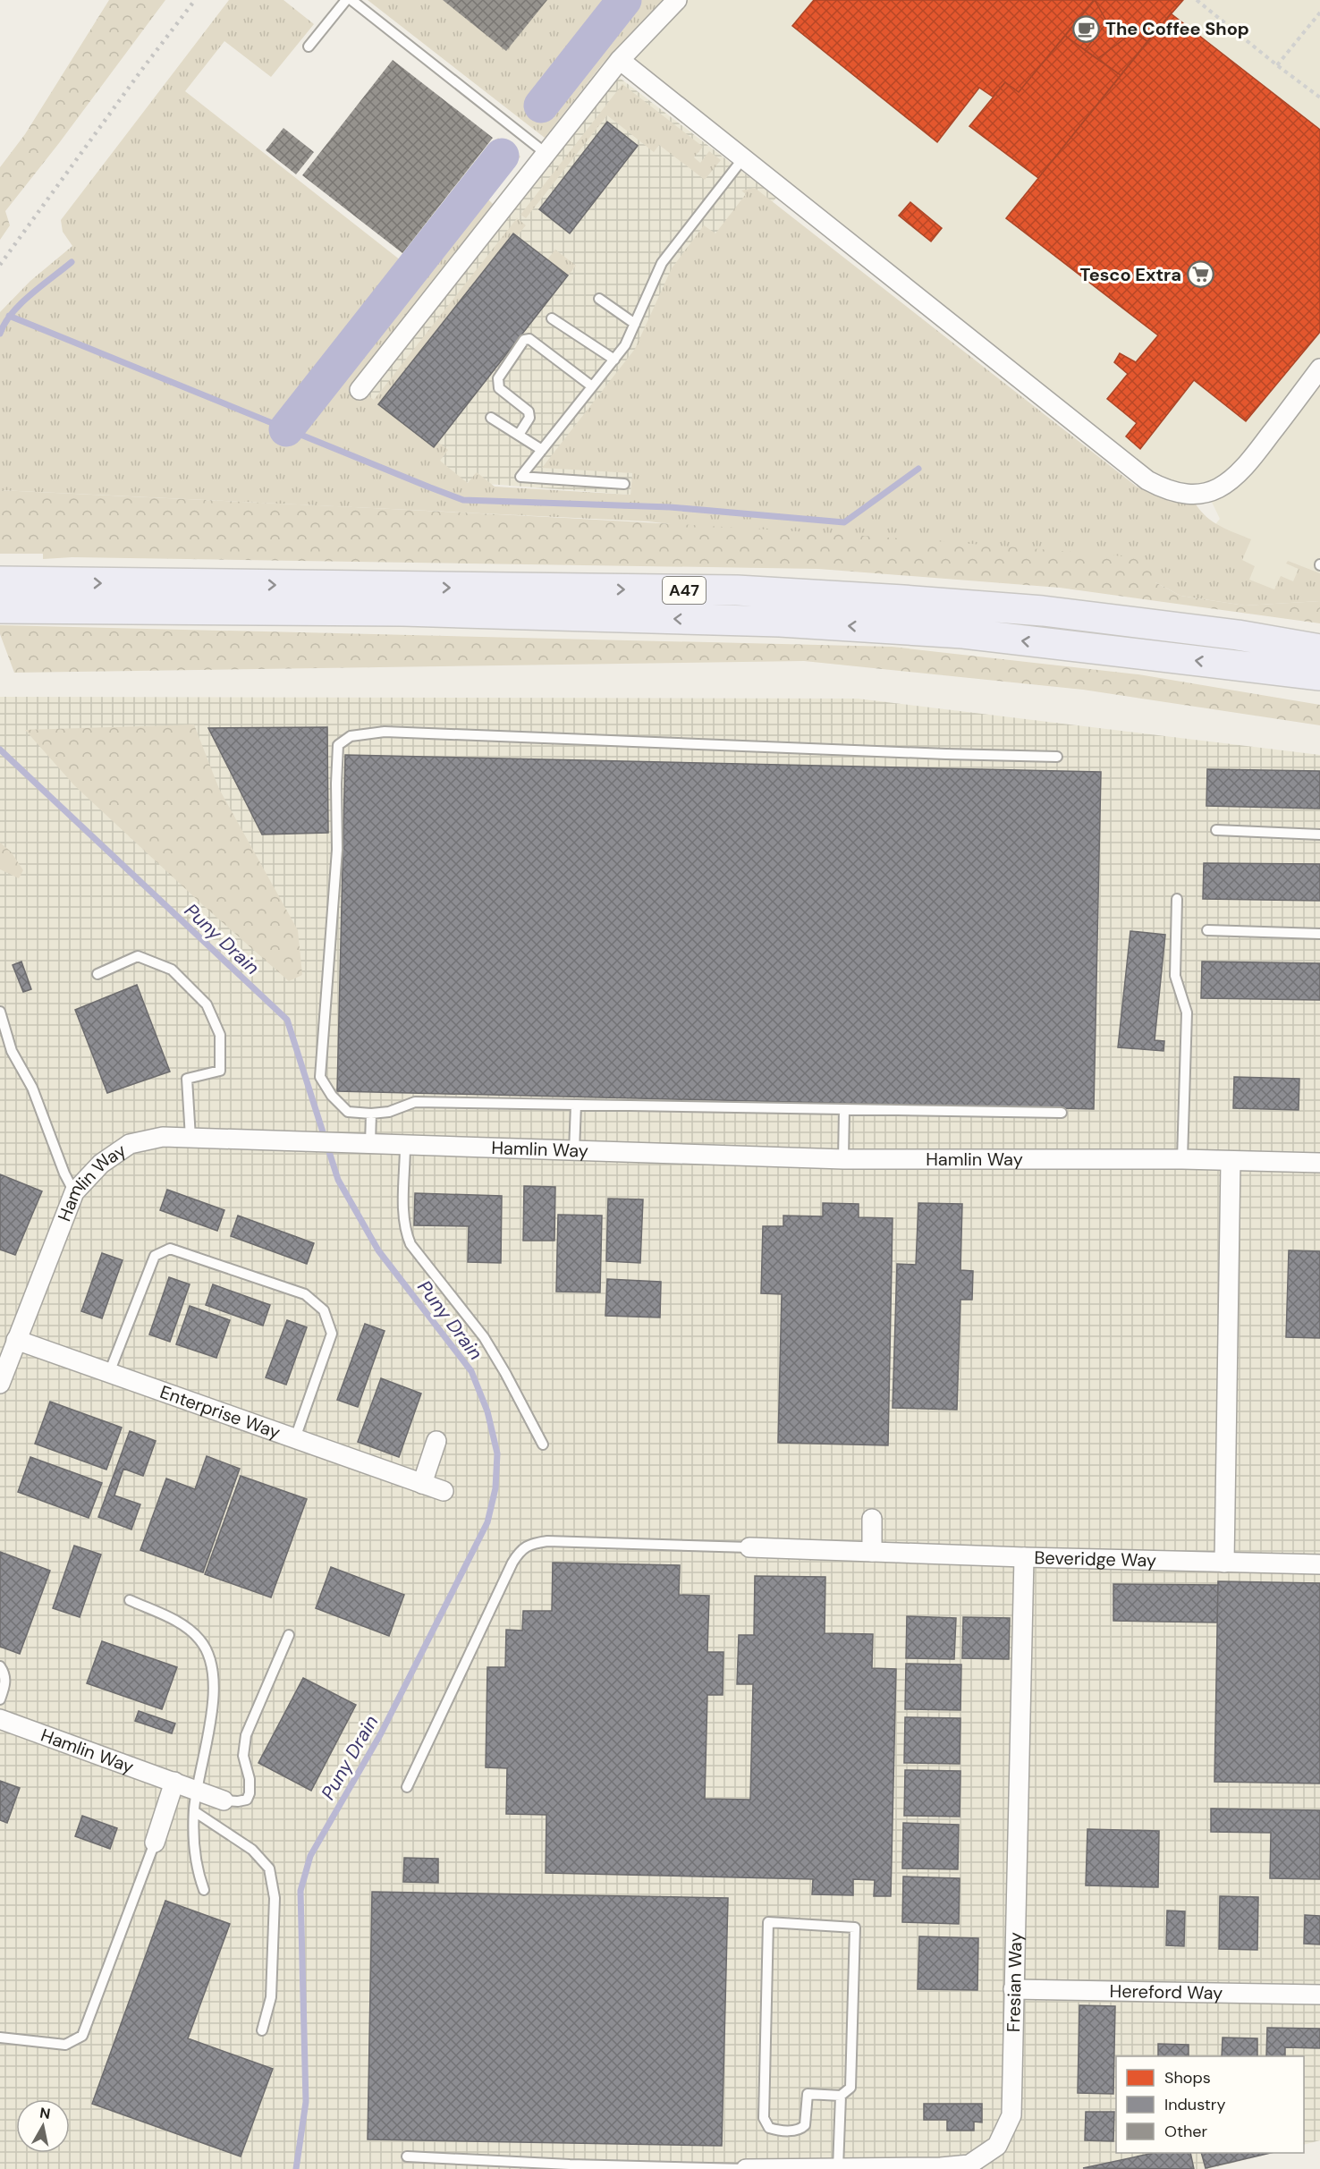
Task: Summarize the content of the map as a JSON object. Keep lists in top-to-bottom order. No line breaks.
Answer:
{"streets":{"highway":["A47"],"street":["Hamlin Way","Enterprise Way","Beveridge Way","Fresian Way","Hereford Way"]},"crossings":[["Hamlin Way","Enterprise Way"],["Beveridge Way","Fresian Way"],["Fresian Way","Hereford Way"]],"water":["Puny Drain"],"places":{"cafe":["The Coffee Shop"],"supermarket":["Tesco Extra"]},"legend":["Shops","Industry","Other"],"north":"top"}
